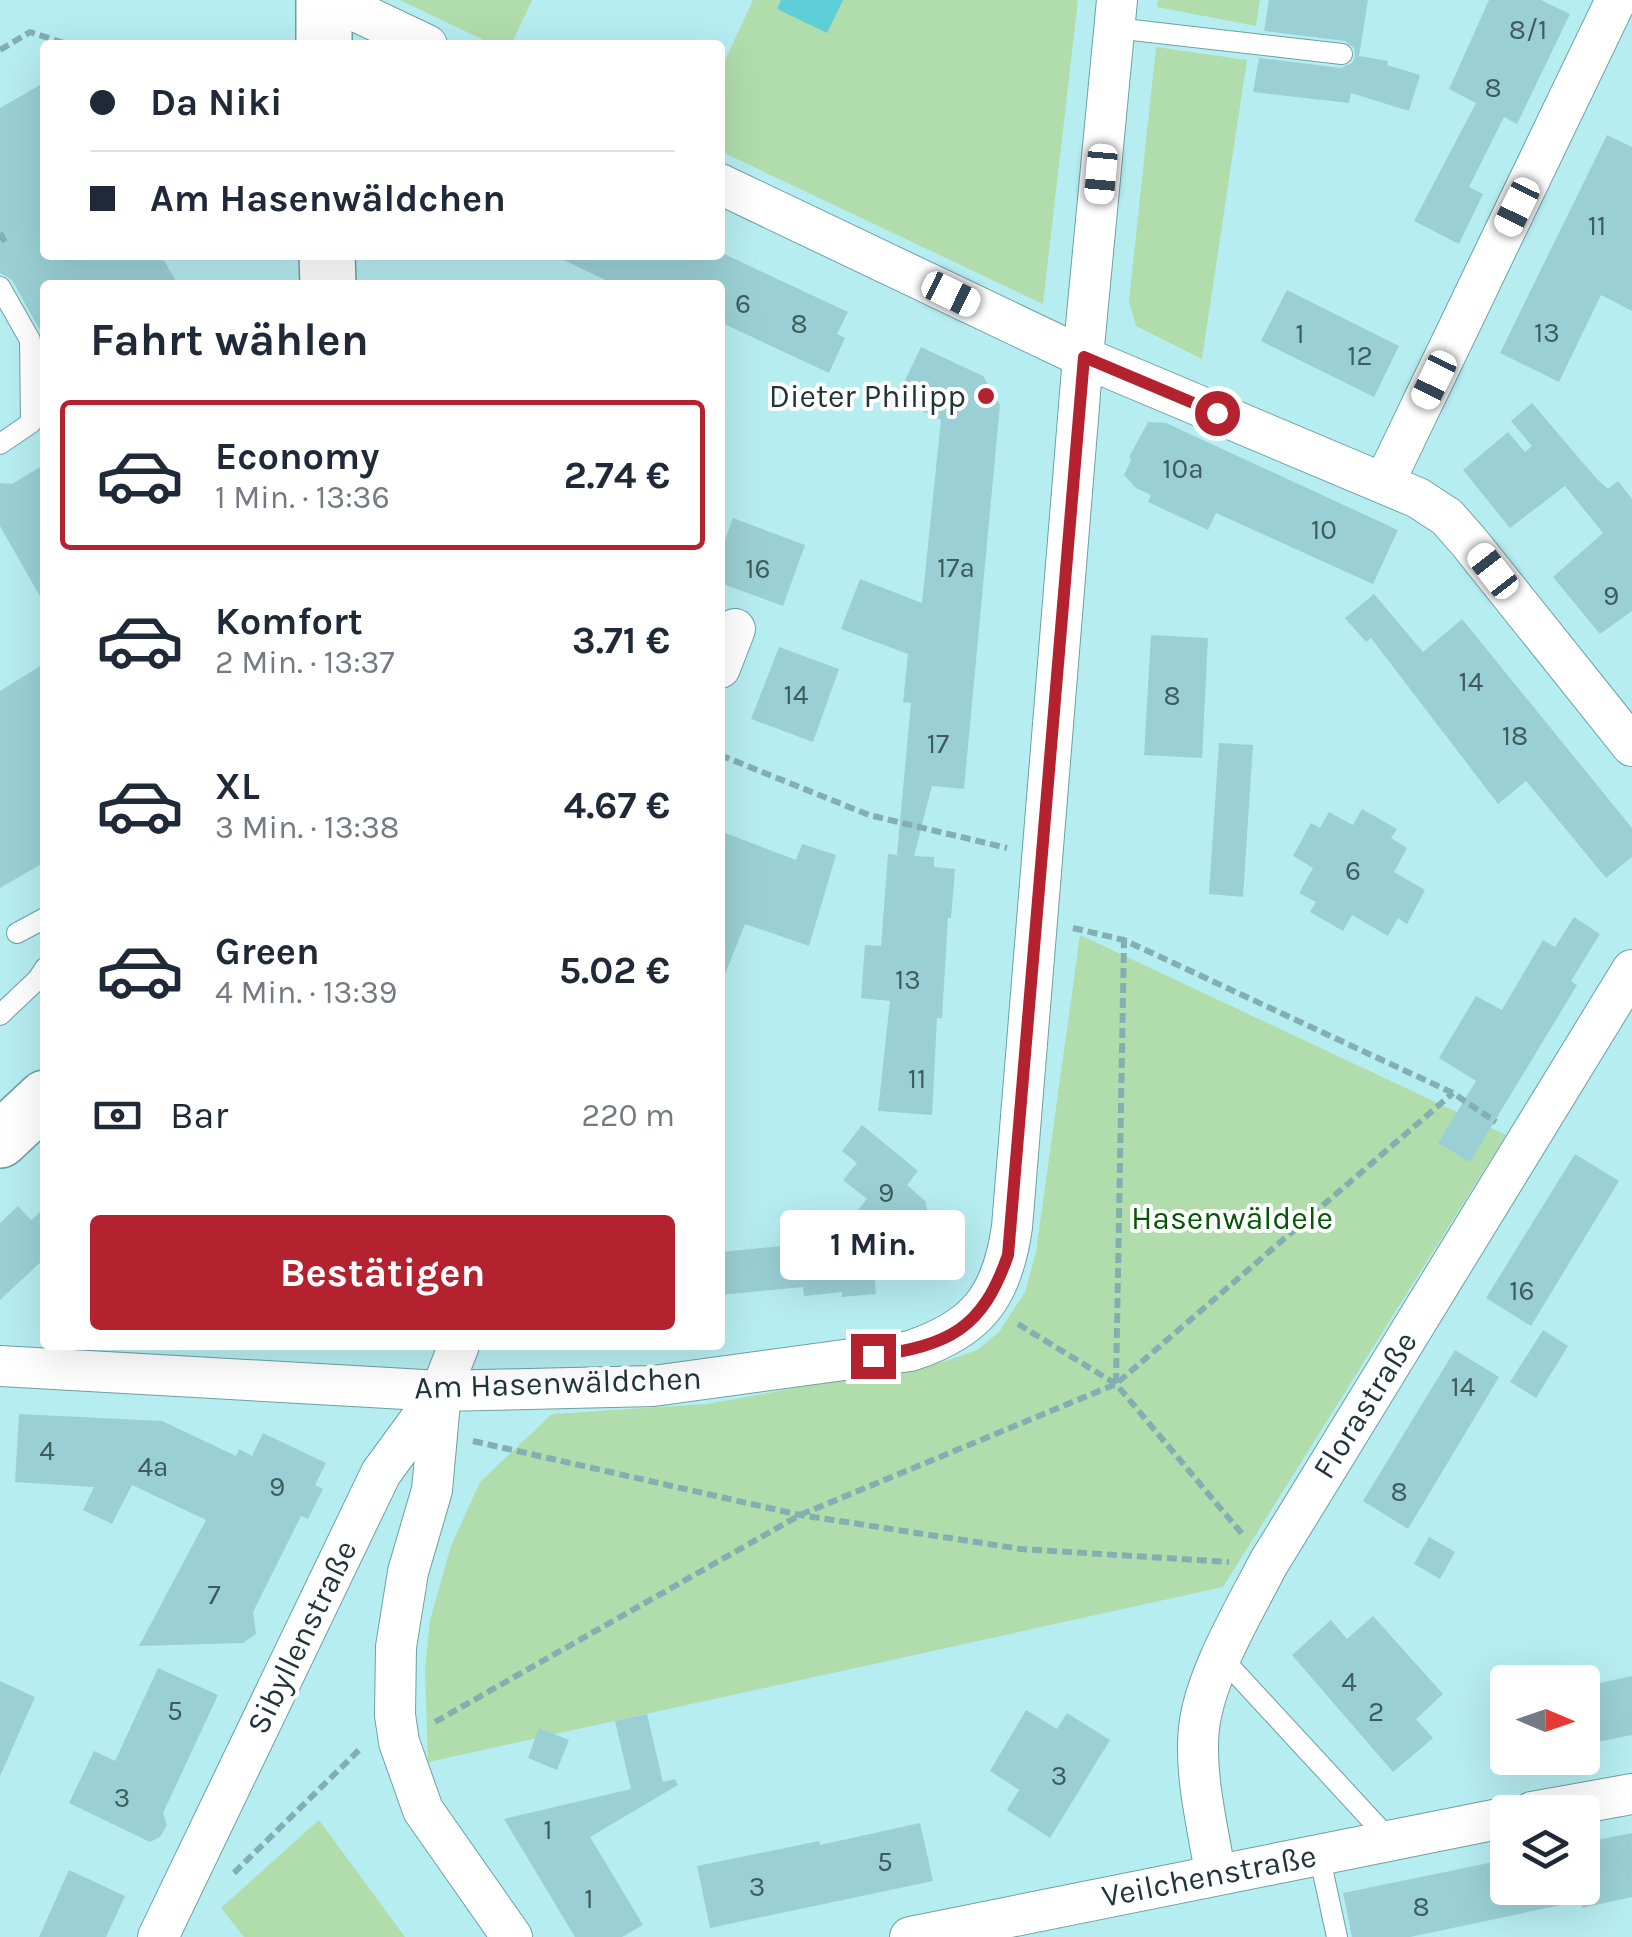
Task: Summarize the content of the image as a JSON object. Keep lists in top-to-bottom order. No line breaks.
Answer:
{"streets":{"street":["Am Hasenwäldchen","Florastraße","Sibyllenstraße","Veilchenstraße"]},"crossings":[["Am Hasenwäldchen","Sibyllenstraße"],["Florastraße","Veilchenstraße"]],"parks":["Hasenwäldele"],"places":["Dieter Philipp"],"house_numbers":["8/1","8","11","6","8","13","1","12","10a","10","17a","16","9","14","14","8","18","17","6","13","11","9","16","14","4","4a","9","8","7","4","5","2","3","3","1","5","3","1","8"],"north":"right","page":{"banner":["Da Niki","Am Hasenwäldchen"],"heading":"Fahrt wählen","list":[{"name":"Economy","note":"1 Min. · 13:36","value":"2.74 €"},{"name":"Komfort","note":"2 Min. · 13:37","value":"3.71 €"},{"name":"XL","note":"3 Min. · 13:38","value":"4.67 €"},{"name":"Green","note":"4 Min. · 13:39","value":"5.02 €"}],"pay":["Bar","220 m"],"buttons":"Bestätigen","bubble":"1 Min."}}
